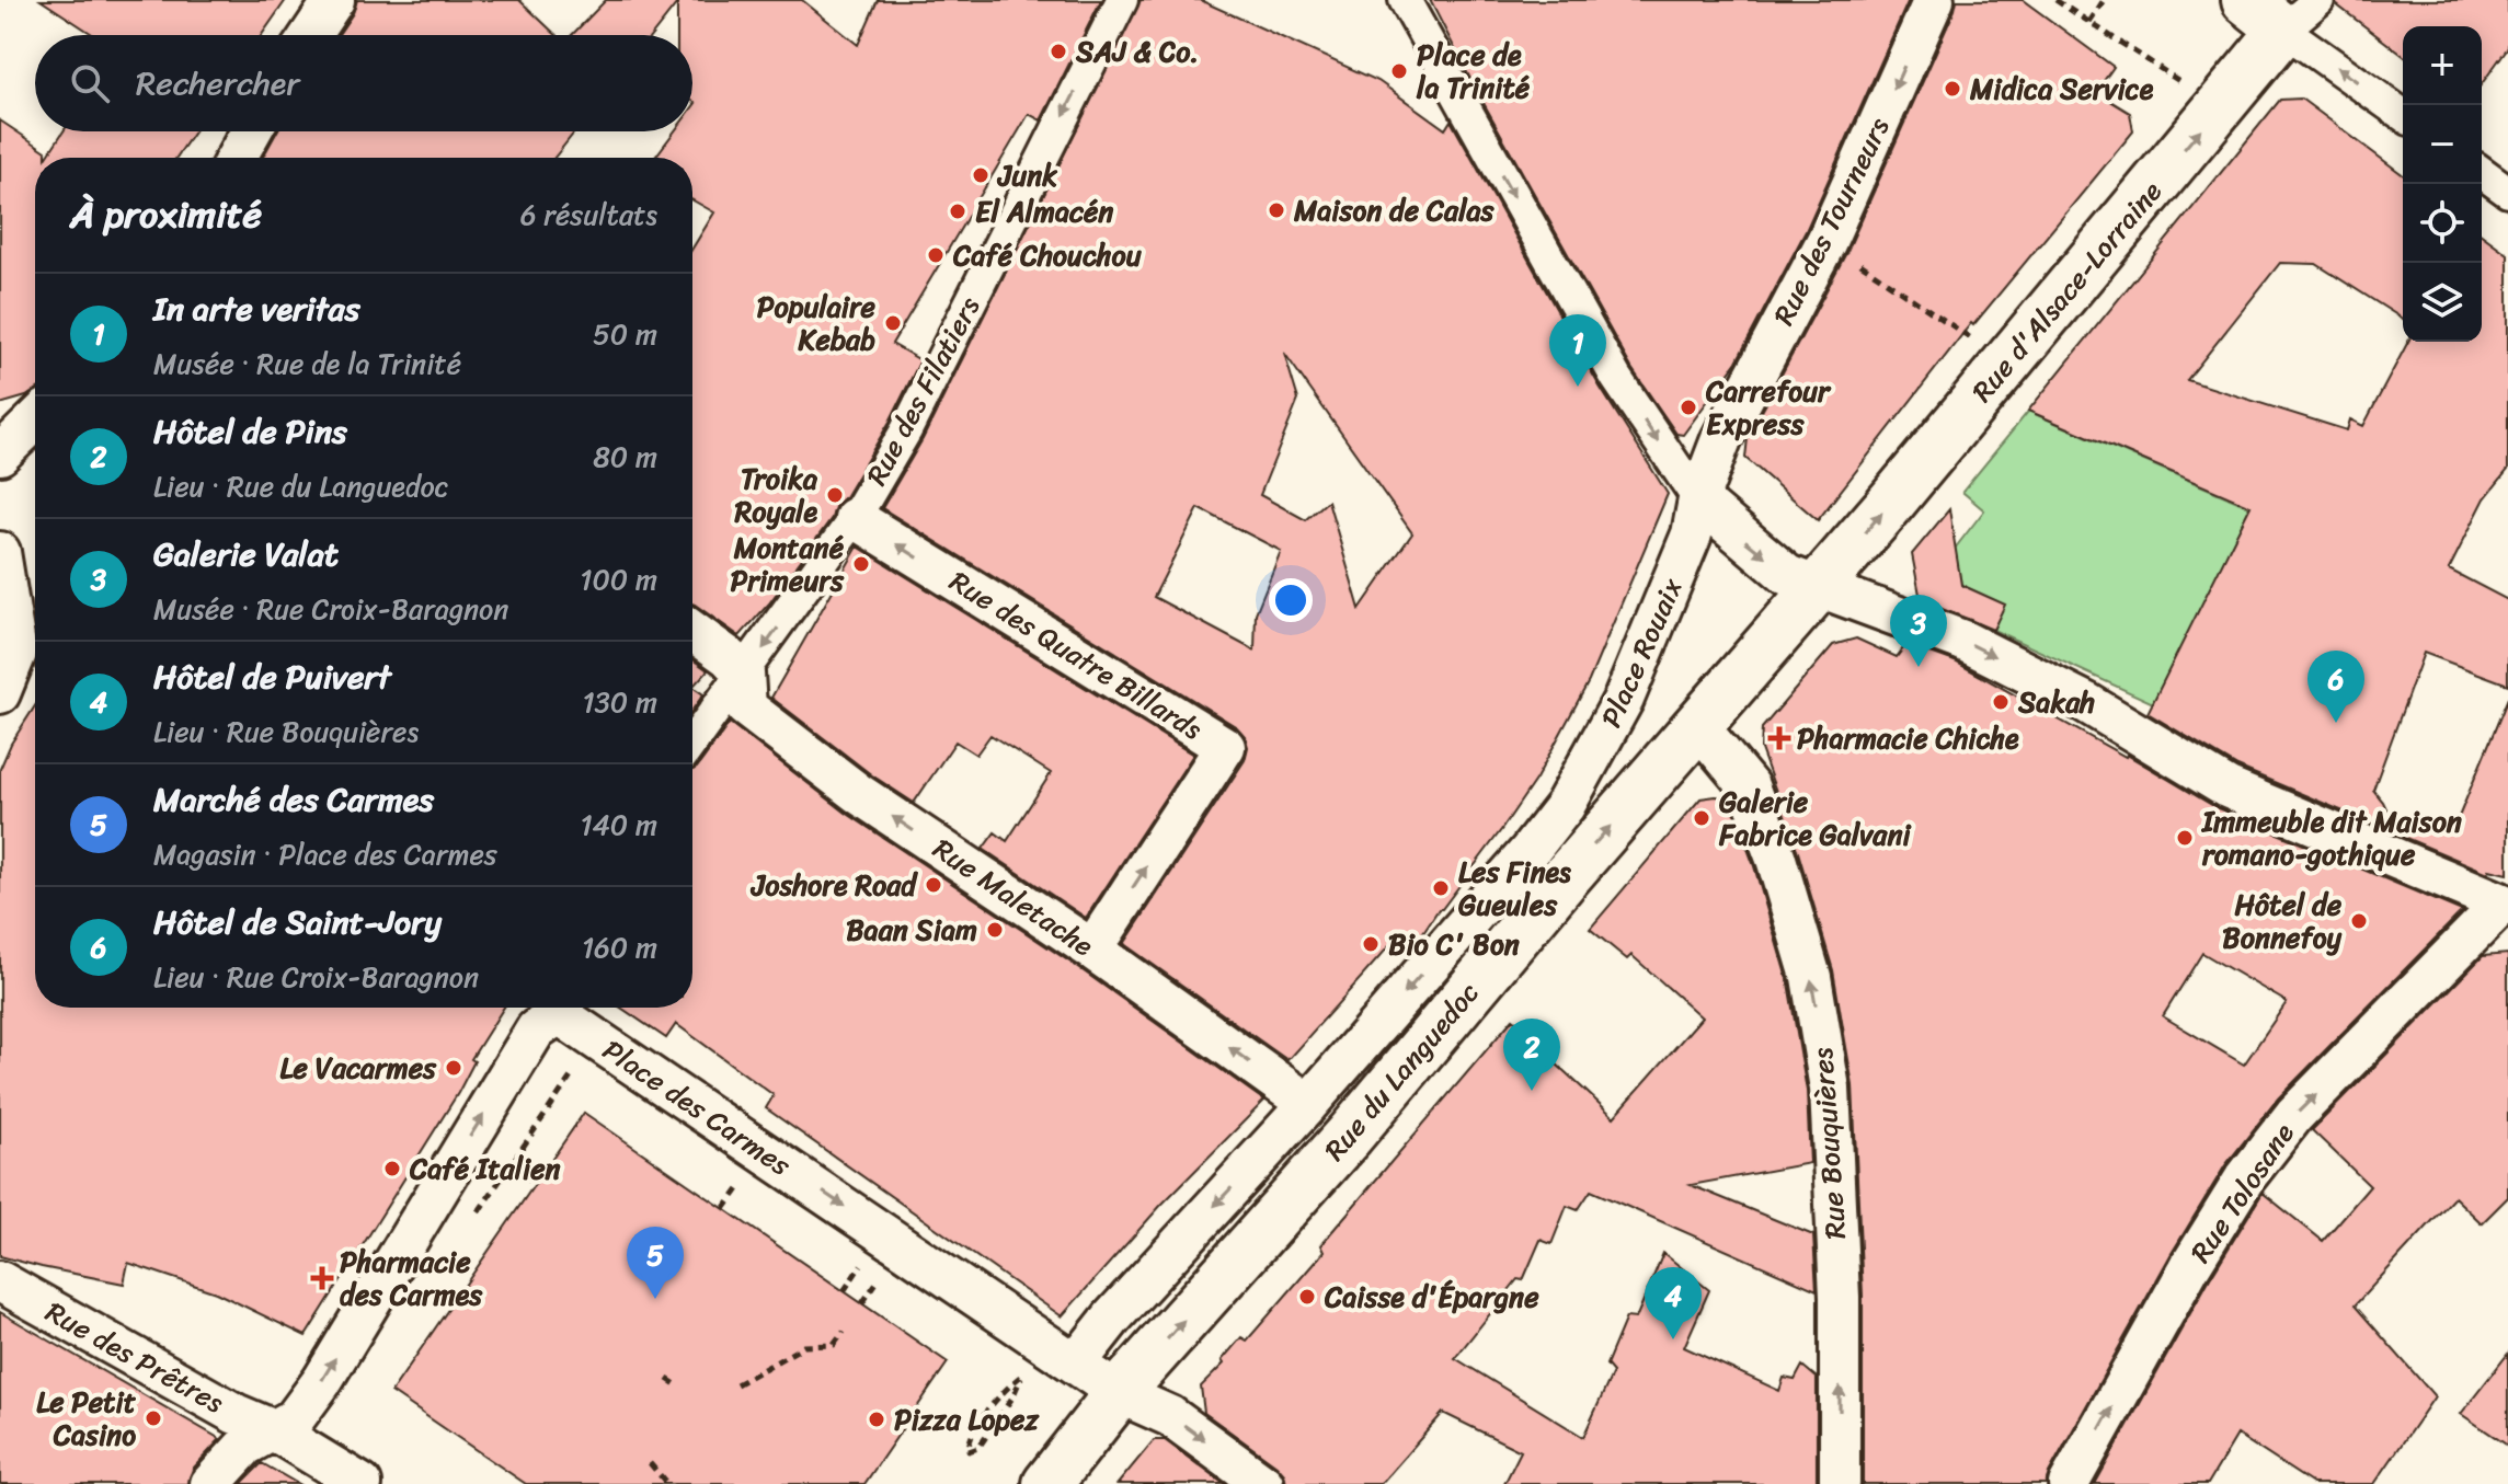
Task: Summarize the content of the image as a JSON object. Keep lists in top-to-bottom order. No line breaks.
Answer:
{"streets":{"street":["Rue des Tourneurs","Rue d'Alsace-Lorraine","Rue des Filatiers","Place Rouaix","Rue des Quatre Billards","Rue Maletache","Rue du Languedoc","Place des Carmes","Rue Bouquières","Rue Tolosane","Rue des Prêtres"]},"crossings":[["Rue des Tourneurs","Place Rouaix"],["Rue d'Alsace-Lorraine","Rue du Languedoc"],["Rue des Filatiers","Rue des Quatre Billards"],["Rue des Filatiers","Rue Maletache"],["Place Rouaix","Rue du Languedoc"],["Rue des Quatre Billards","Rue Maletache"],["Rue Maletache","Rue du Languedoc"],["Rue du Languedoc","Place des Carmes"],["Rue du Languedoc","Rue Bouquières"],["Place des Carmes","Rue des Prêtres"]],"one_way":["Rue des Tourneurs","Rue d'Alsace-Lorraine","Rue des Filatiers","Rue Maletache","Rue Bouquières","Rue Tolosane"],"places":{"other":["SAJ & Co.","Place de la Trinité","Midica Service","Junk","Maison de Calas","El Almacén","Café Chouchou","Populaire Kebab","Carrefour Express","Troika Royale","Montané Primeurs","Sakah","Galerie Fabrice Galvani","Immeuble dit Maison romano-gothique","Joshore Road","Les Fines Gueules","Hôtel de Bonnefoy","Baan Siam","Bio C' Bon","Le Vacarmes","Café Italien","Caisse d'Épargne","Le Petit Casino","Pizza Lopez"],"health":["Pharmacie Chiche","Pharmacie des Carmes"]},"page":{"map_buttons":["+","−"],"search":"Rechercher","heading":["À proximité","6 résultats"],"list":[{"mark":"1","name":"In arte veritas","note":"Musée · Rue de la Trinité","value":"50 m"},{"mark":"2","name":"Hôtel de Pins","note":"Lieu · Rue du Languedoc","value":"80 m"},{"mark":"3","name":"Galerie Valat","note":"Musée · Rue Croix-Baragnon","value":"100 m"},{"mark":"4","name":"Hôtel de Puivert","note":"Lieu · Rue Bouquières","value":"130 m"},{"mark":"5","name":"Marché des Carmes","note":"Magasin · Place des Carmes","value":"140 m"},{"mark":"6","name":"Hôtel de Saint-Jory","note":"Lieu · Rue Croix-Baragnon","value":"160 m"}],"pins":["1","3","6","2","5","4"]}}
